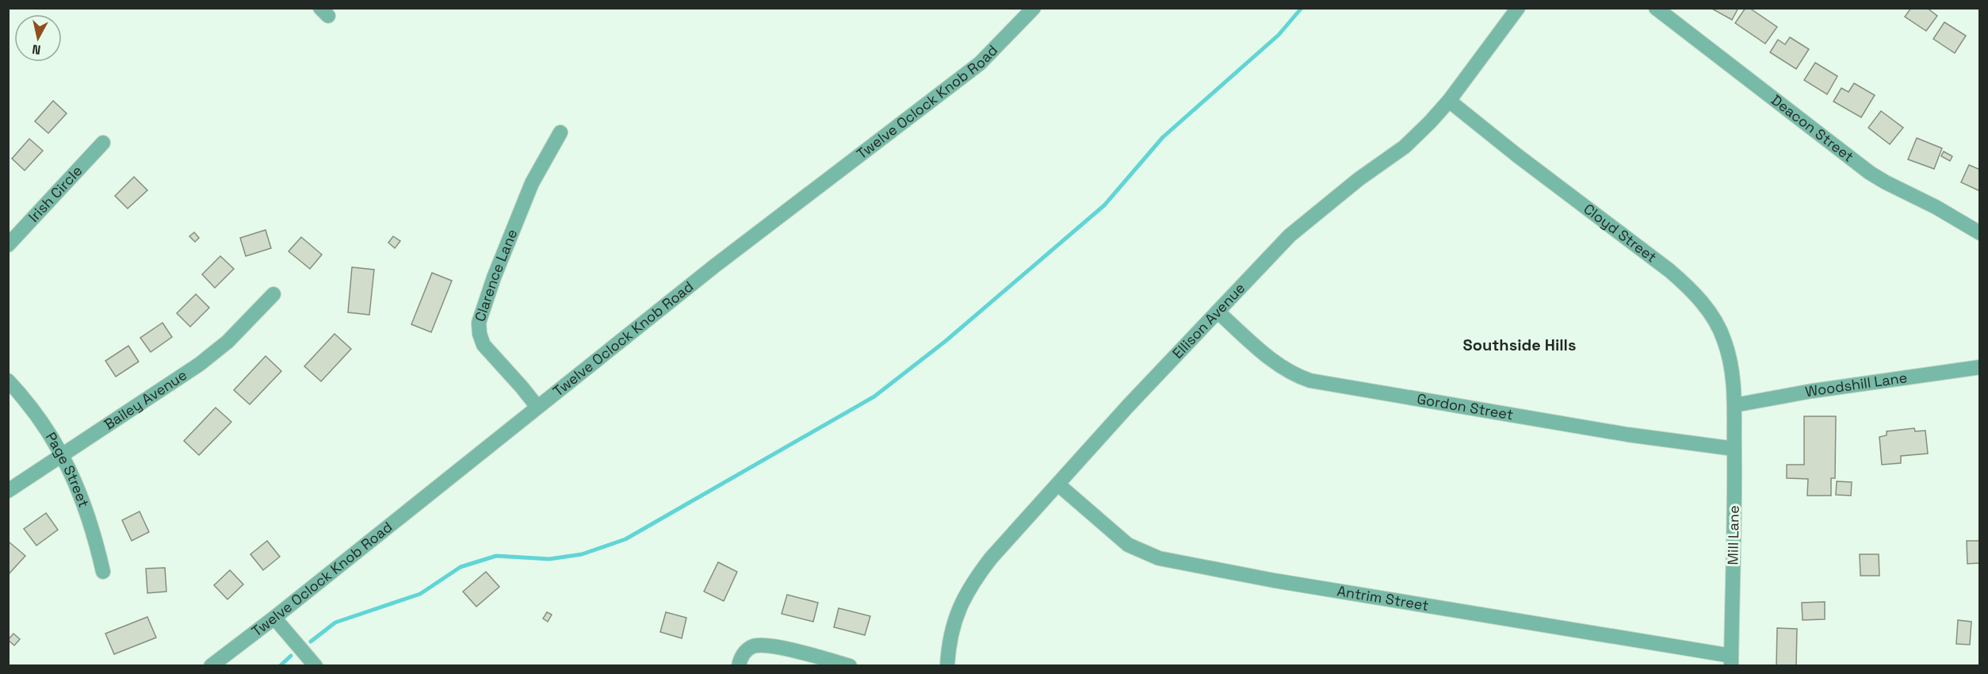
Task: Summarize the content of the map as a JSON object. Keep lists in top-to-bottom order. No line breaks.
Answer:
{"streets":{"street":["Twelve Oclock Knob Road","Deacon Street","Irish Circle","Cloyd Street","Clarence Lane","Ellison Avenue","Woodshill Lane","Bailey Avenue","Gordon Street","Page Street","Mill Lane","Antrim Street"]},"crossings":[["Twelve Oclock Knob Road","Clarence Lane"],["Cloyd Street","Ellison Avenue"],["Cloyd Street","Woodshill Lane"],["Cloyd Street","Mill Lane"],["Ellison Avenue","Gordon Street"],["Ellison Avenue","Antrim Street"],["Woodshill Lane","Mill Lane"],["Bailey Avenue","Page Street"],["Gordon Street","Mill Lane"],["Mill Lane","Antrim Street"]],"districts":["Southside Hills"],"north":"bottom"}
